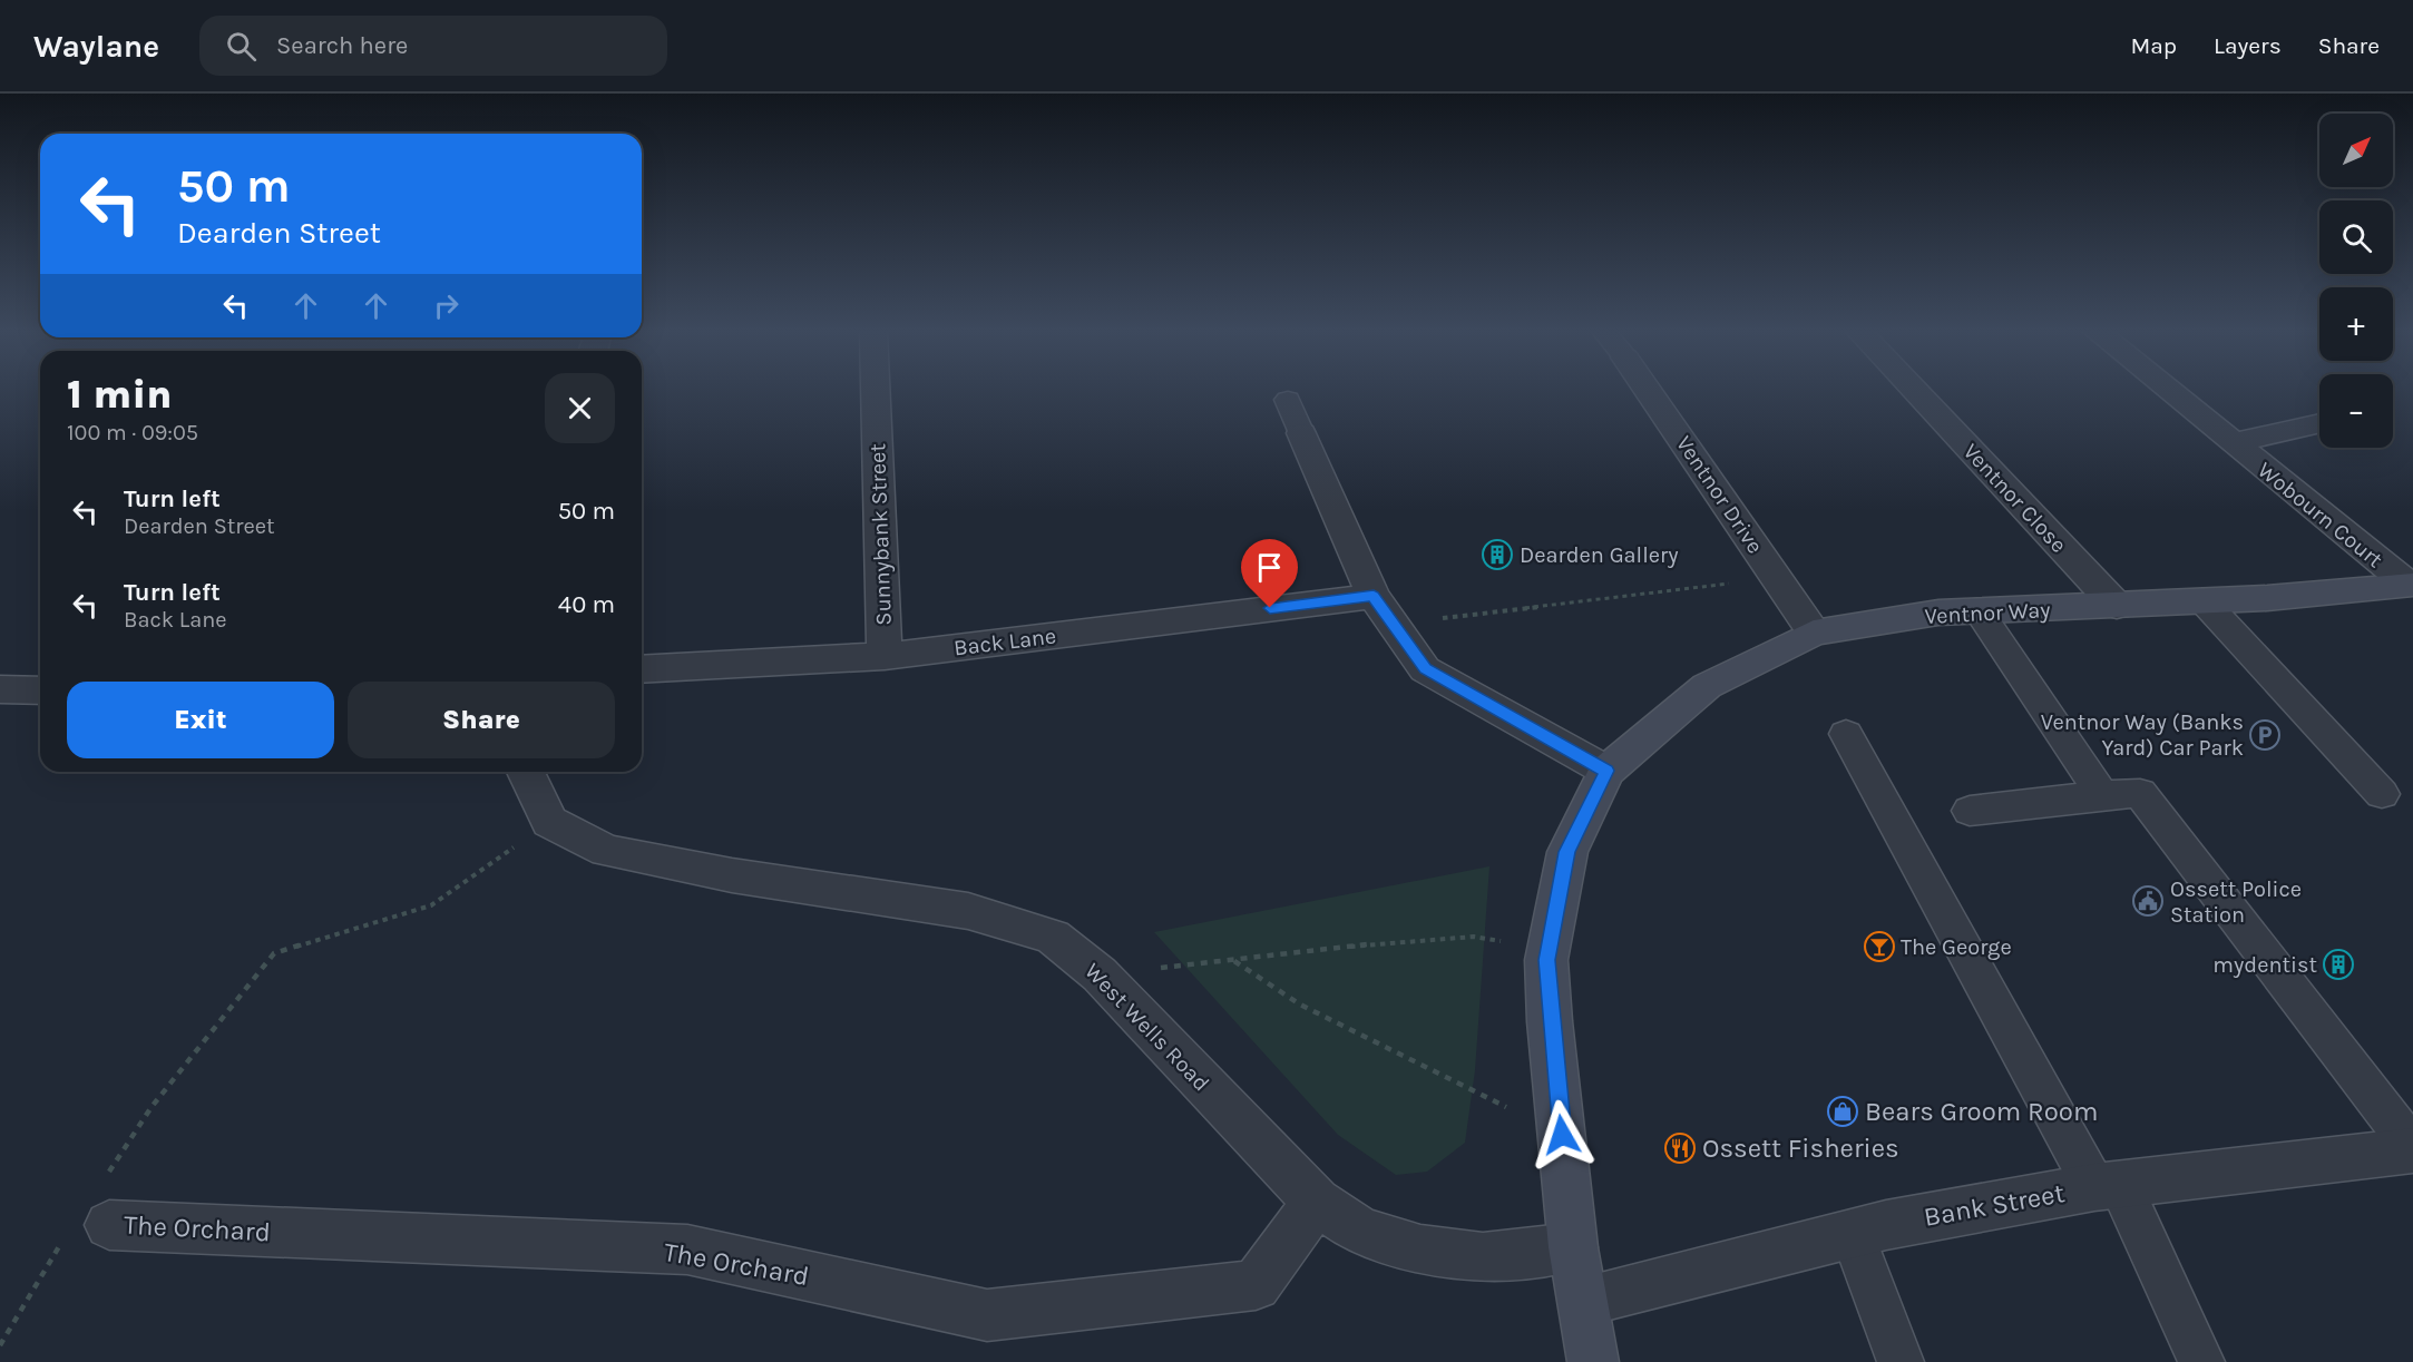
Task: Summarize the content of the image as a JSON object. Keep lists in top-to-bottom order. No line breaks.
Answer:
{"streets":{"street":["Ventnor Drive","Ventnor Close","Wobourn Court","Sunnybank Street","Ventnor Way","Back Lane","West Wells Road","Bank Street","The Orchard"]},"crossings":[["Ventnor Drive","Ventnor Way"],["Ventnor Close","Ventnor Way"],["Wobourn Court","Ventnor Way"],["Sunnybank Street","Back Lane"],["West Wells Road","The Orchard"]],"places":{"building":["Dearden Gallery","mydentist"],"parking":["Ventnor Way (Banks Yard) Car Park"],"public building":["Ossett Police Station"],"bar":["The George"],"shop":["Bears Groom Room"],"restaurant":["Ossett Fisheries"]},"north":"top right","page":{"header":"Waylane","search":"Search here","nav":["Map","Layers","Share"],"map_buttons":["+","−"],"turn":["50 m","Dearden Street"],"heading":["1 min","100 m · 09:05"],"list":[{"name":"Turn left","note":"Dearden Street","value":"50 m"},{"name":"Turn left","note":"Back Lane","value":"40 m"}],"buttons":["Exit","Share"]}}
